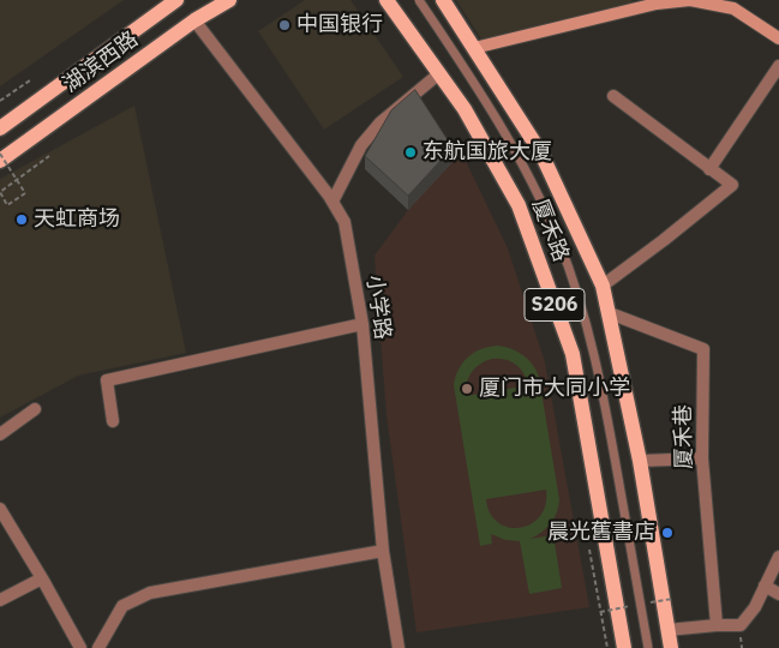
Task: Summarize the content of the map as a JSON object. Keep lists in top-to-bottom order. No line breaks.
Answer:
{"streets":{"main road":["湖滨西路","厦禾路","S206"],"street":["小学路","厦禾巷"]},"crossings":[["湖滨西路","小学路"],["厦禾路","厦禾巷"]],"places":["中国银行","东航国旅大厦","天虹商场","厦门市大同小学","晨光舊書店"]}
